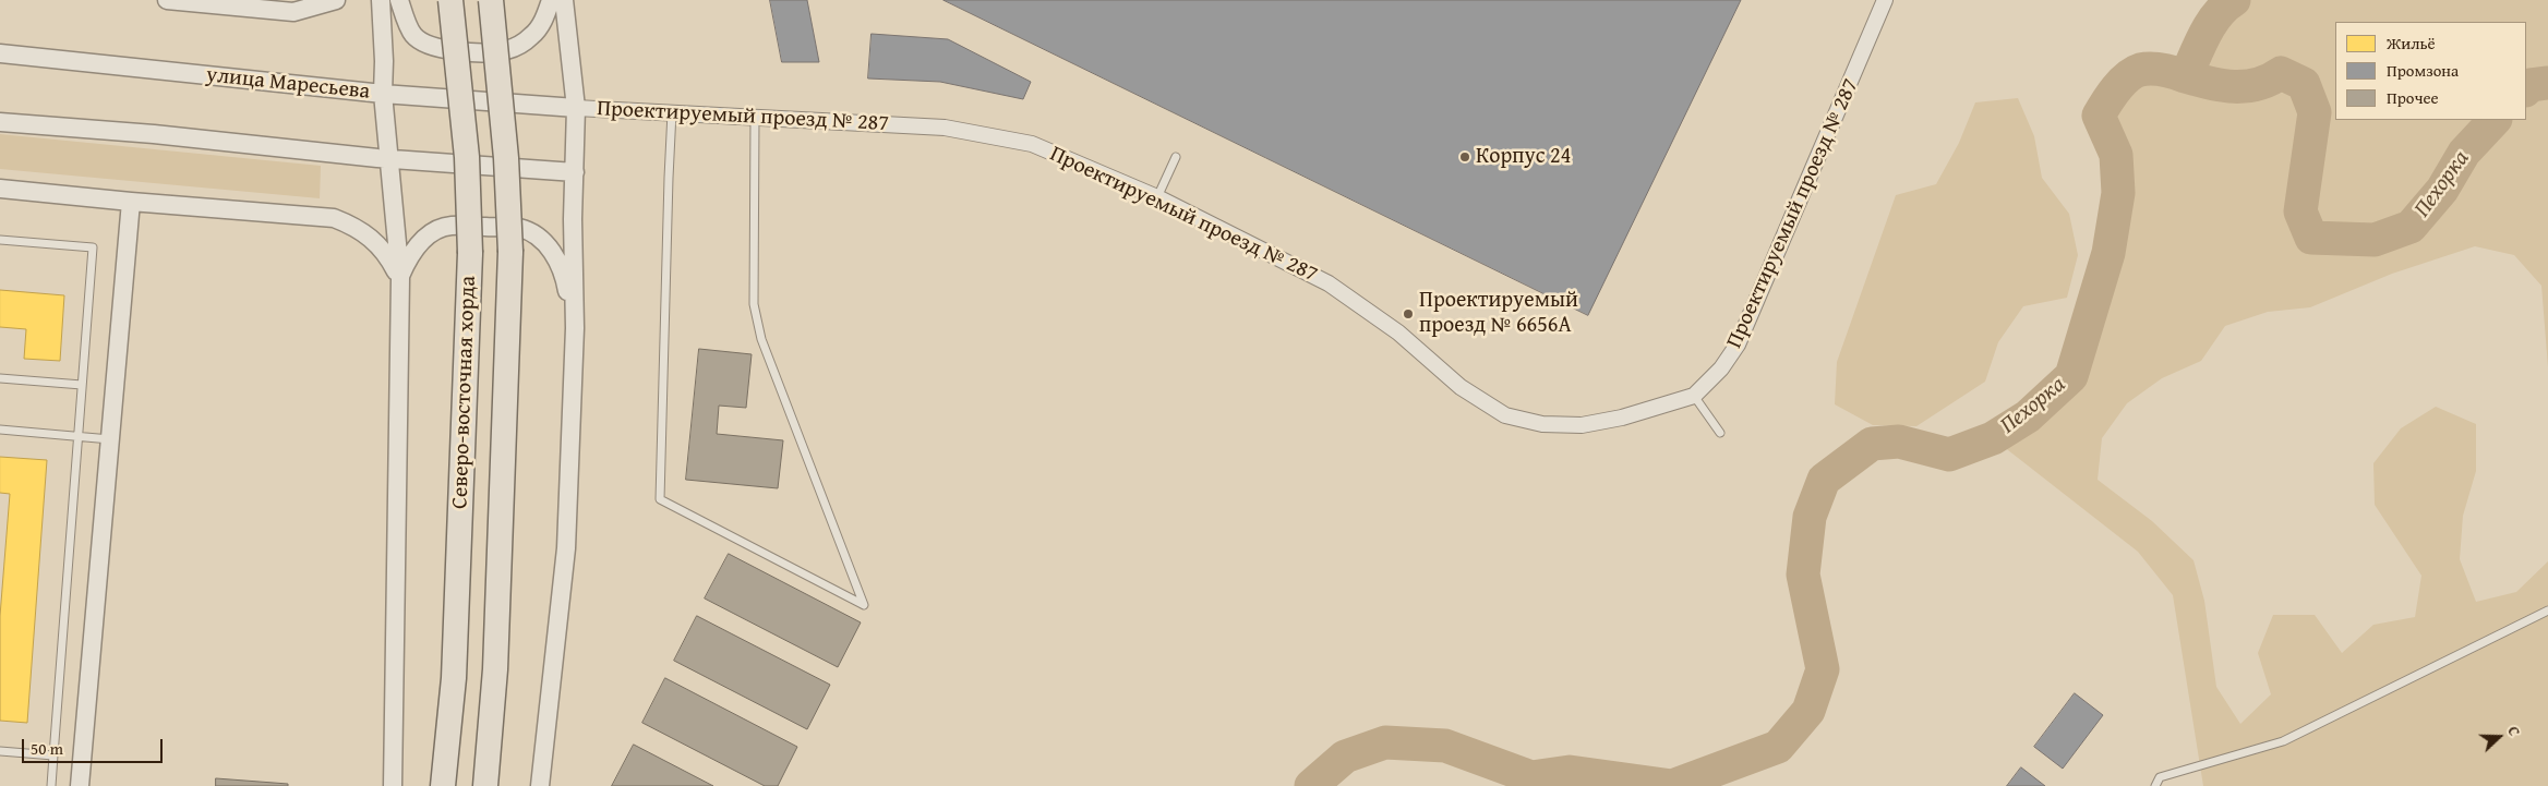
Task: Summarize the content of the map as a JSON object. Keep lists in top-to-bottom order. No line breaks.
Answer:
{"streets":{"highway":["Северо-восточная хорда"],"street":["улица Маресьева","Проектируемый проезд № 287"]},"crossings":[["улица Маресьева","Проектируемый проезд № 287"]],"water":["Пехорка"],"places":["Корпус 24","Проектируемый проезд № 6656А"],"legend":["Жильё","Промзона","Прочее"],"scale_bar":"50 m","north":"right"}
